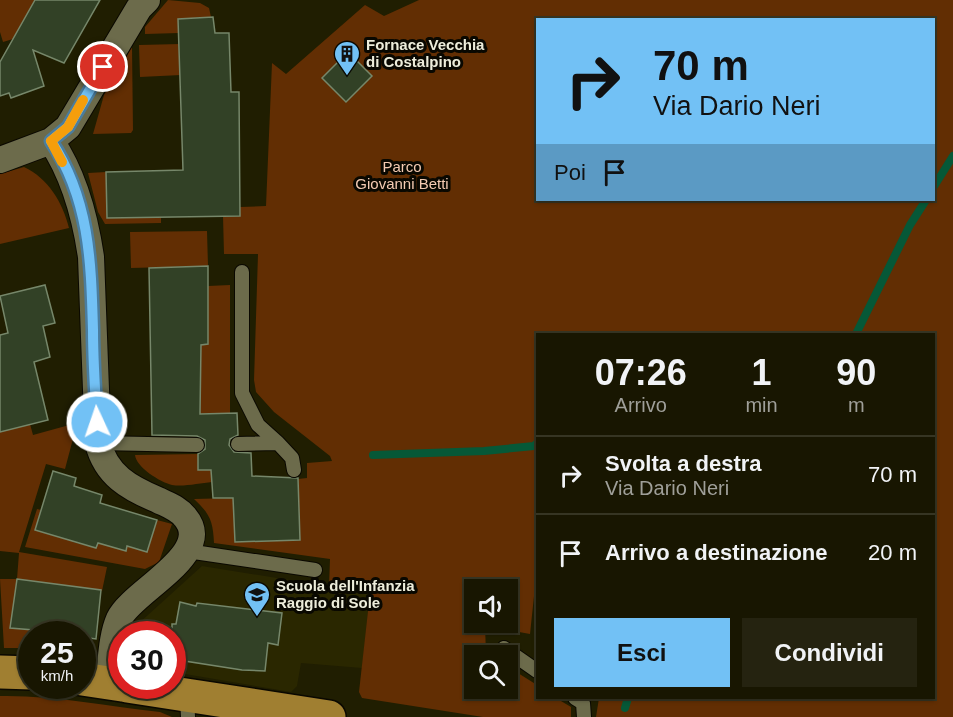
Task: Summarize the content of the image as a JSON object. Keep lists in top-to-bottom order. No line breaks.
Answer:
{"parks":["Parco Giovanni Betti"],"places":{"building":["Fornace Vecchia di Costalpino"],"school or university":["Scuola dell'Infanzia Raggio di Sole"]},"page":{"turn":["70 m","Via Dario Neri"],"then":"Poi","eta":["07:26","Arrivo","1","min","90","m"],"list":[{"name":"Svolta a destra","note":"Via Dario Neri","value":"70 m"},{"name":"Arrivo a destinazione","value":"20 m"}],"buttons":["Esci","Condividi"],"speed":"25 km/h","limit":"30"}}
